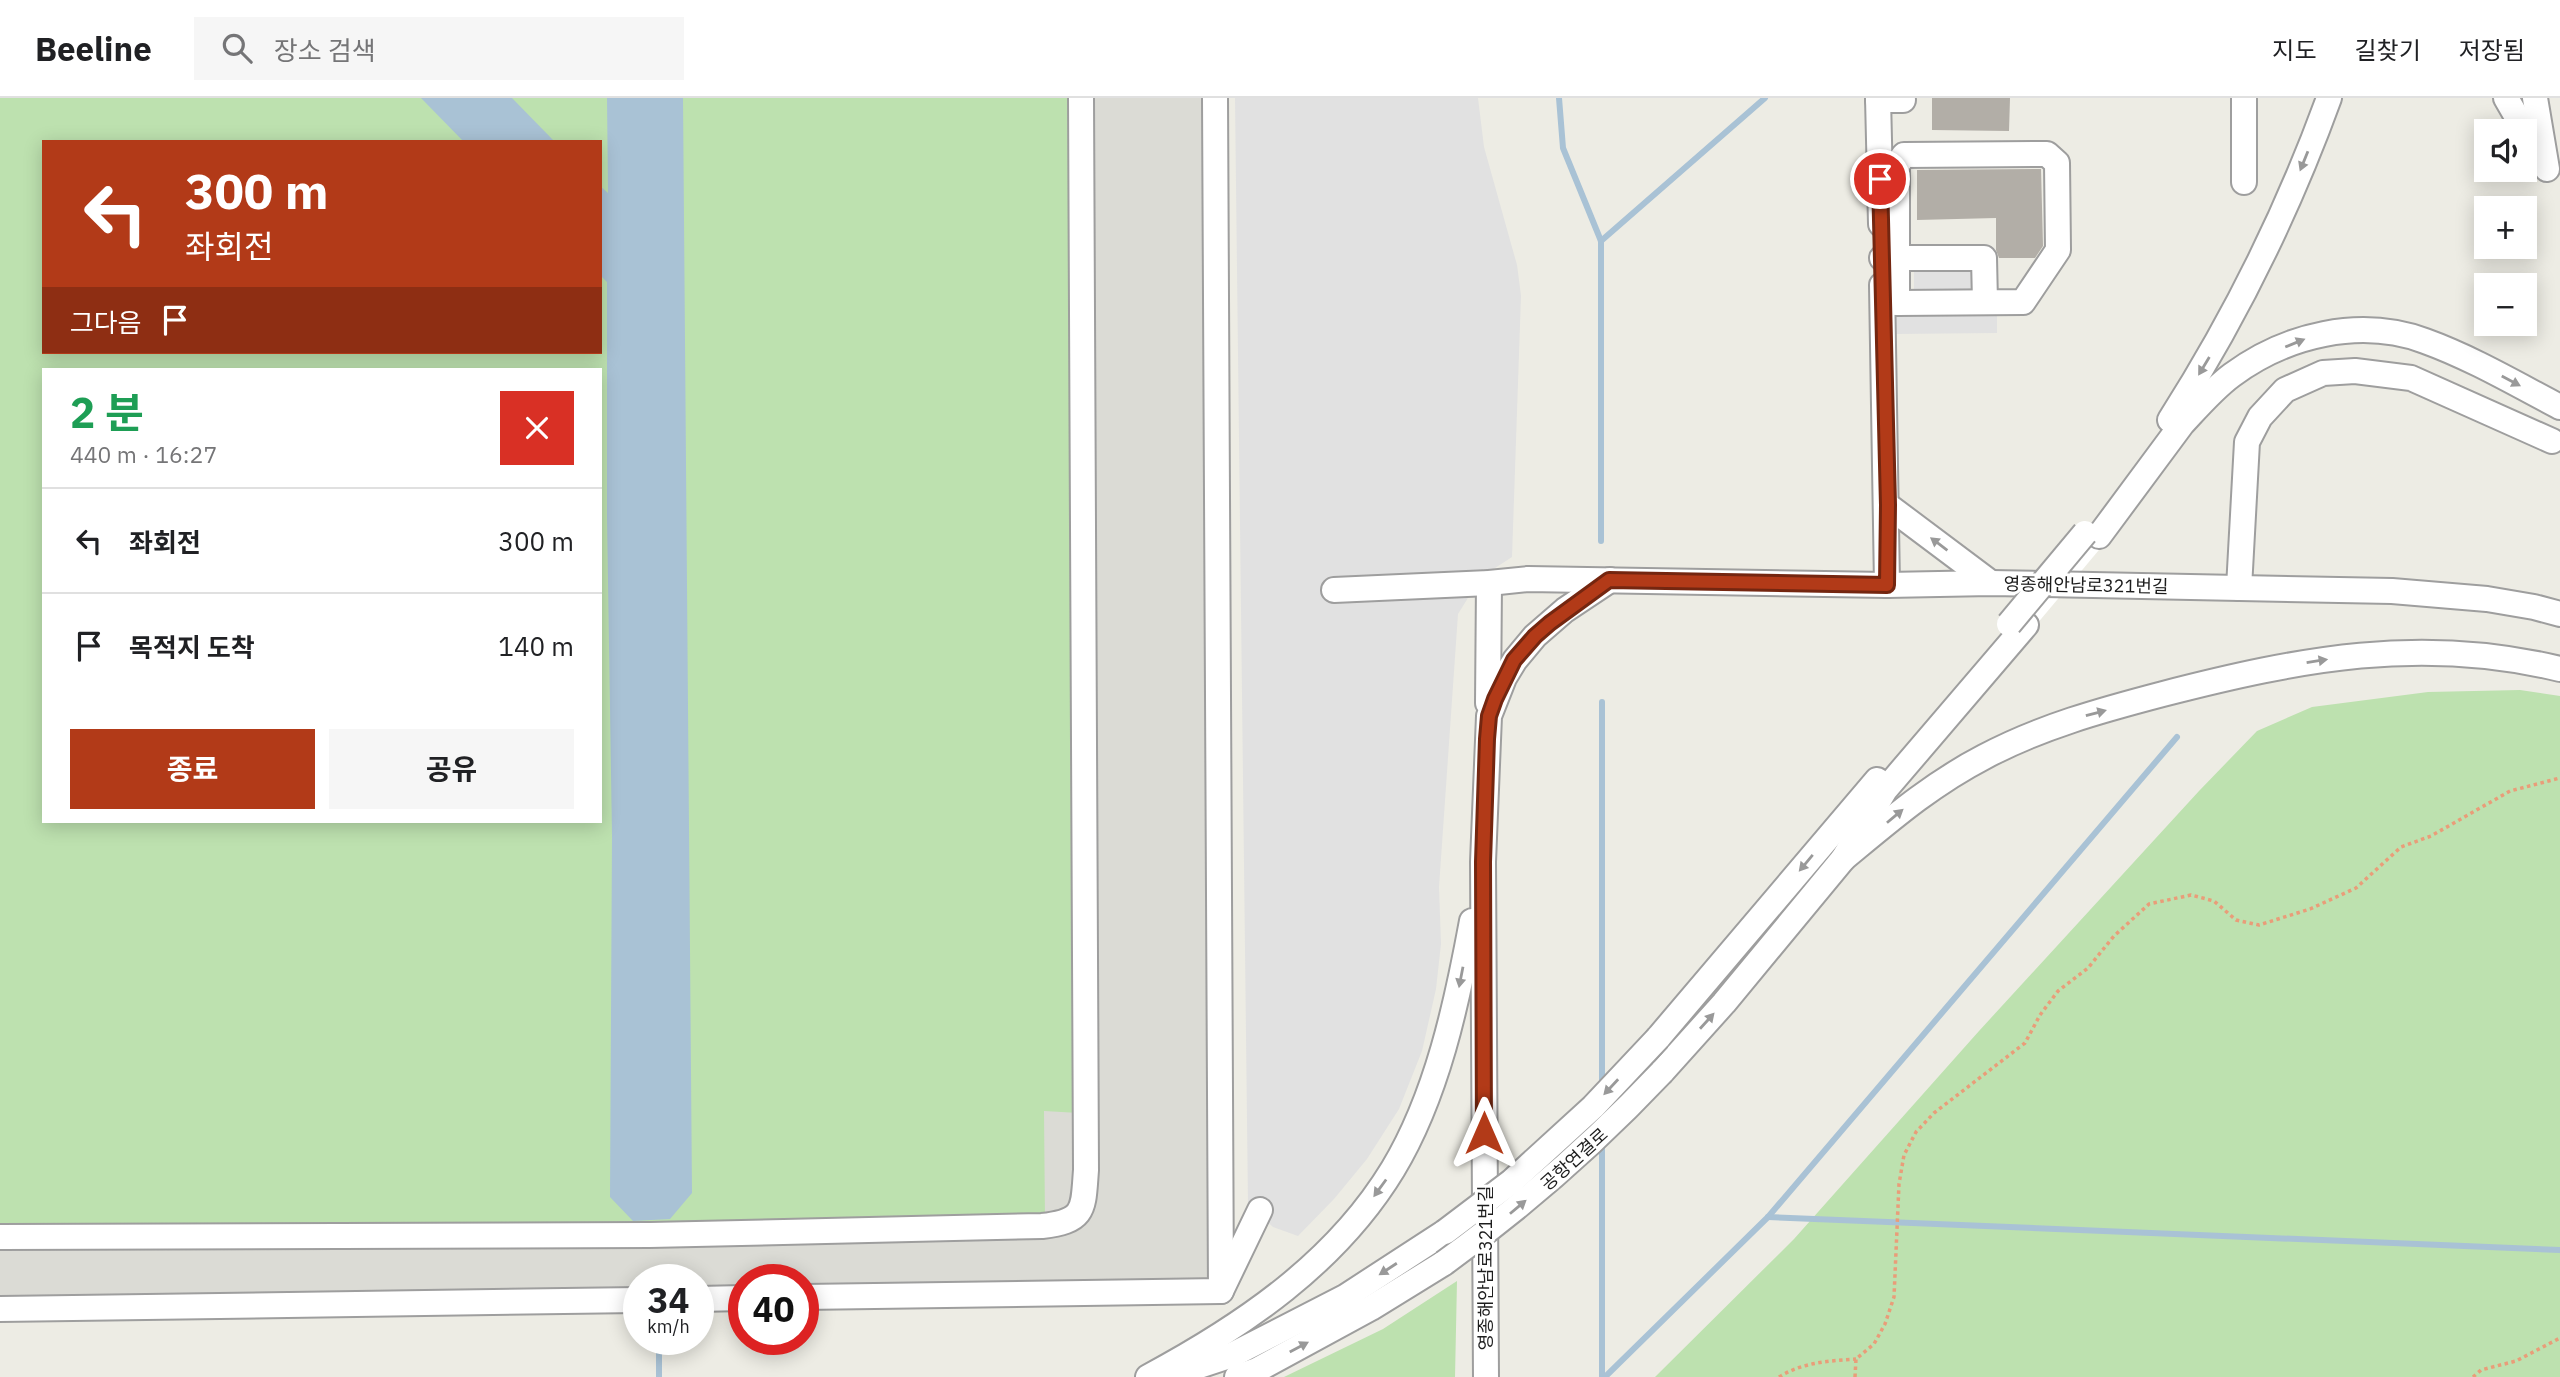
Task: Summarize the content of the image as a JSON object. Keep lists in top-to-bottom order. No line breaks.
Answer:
{"streets":{"street":["영종해안남로321번길","공항연결로"]},"page":{"header":"Beeline","search":"장소 검색","nav":["지도","길찾기","저장됨"],"map_buttons":["+","−"],"turn":["300 m","좌회전"],"then":"그다음","heading":["2 분","440 m · 16:27"],"list":[{"name":"좌회전","value":"300 m"},{"name":"목적지 도착","value":"140 m"}],"buttons":["종료","공유"],"speed":"34 km/h","limit":"40"}}
